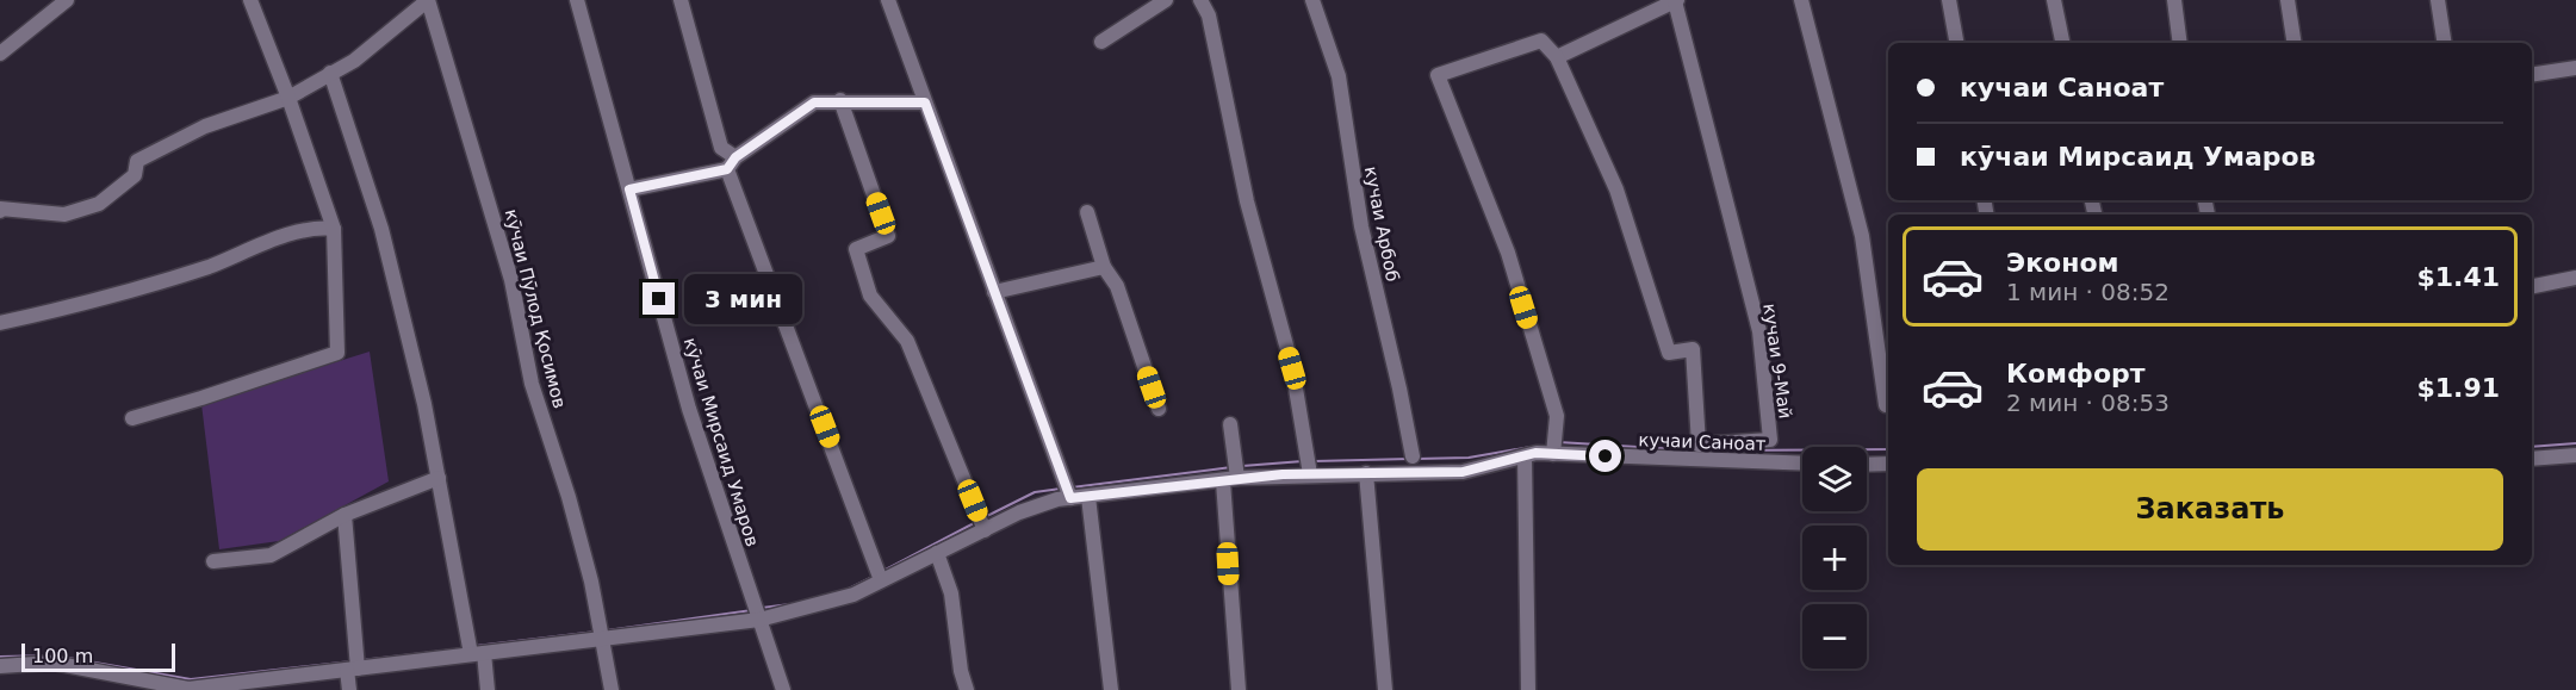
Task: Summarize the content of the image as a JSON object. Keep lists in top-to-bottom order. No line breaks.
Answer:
{"streets":{"street":["кучаи Арбоб","кӯчаи Пӯлод Қосимов","кучаи 9-Май","кӯчаи Мирсаид Умаров","кучаи Саноат"]},"crossings":[["кӯчаи Пӯлод Қосимов","кучаи Саноат"],["кӯчаи Мирсаид Умаров","кучаи Саноат"]],"scale_bar":"100 m","page":{"banner":["кучаи Саноат","кӯчаи Мирсаид Умаров"],"list":[{"name":"Эконом","note":"1 мин · 08:52","value":"$1.41"},{"name":"Комфорт","note":"2 мин · 08:53","value":"$1.91"}],"bubble":"3 мин","map_buttons":["+","−"],"buttons":"Заказать","scale":"100 m"}}
